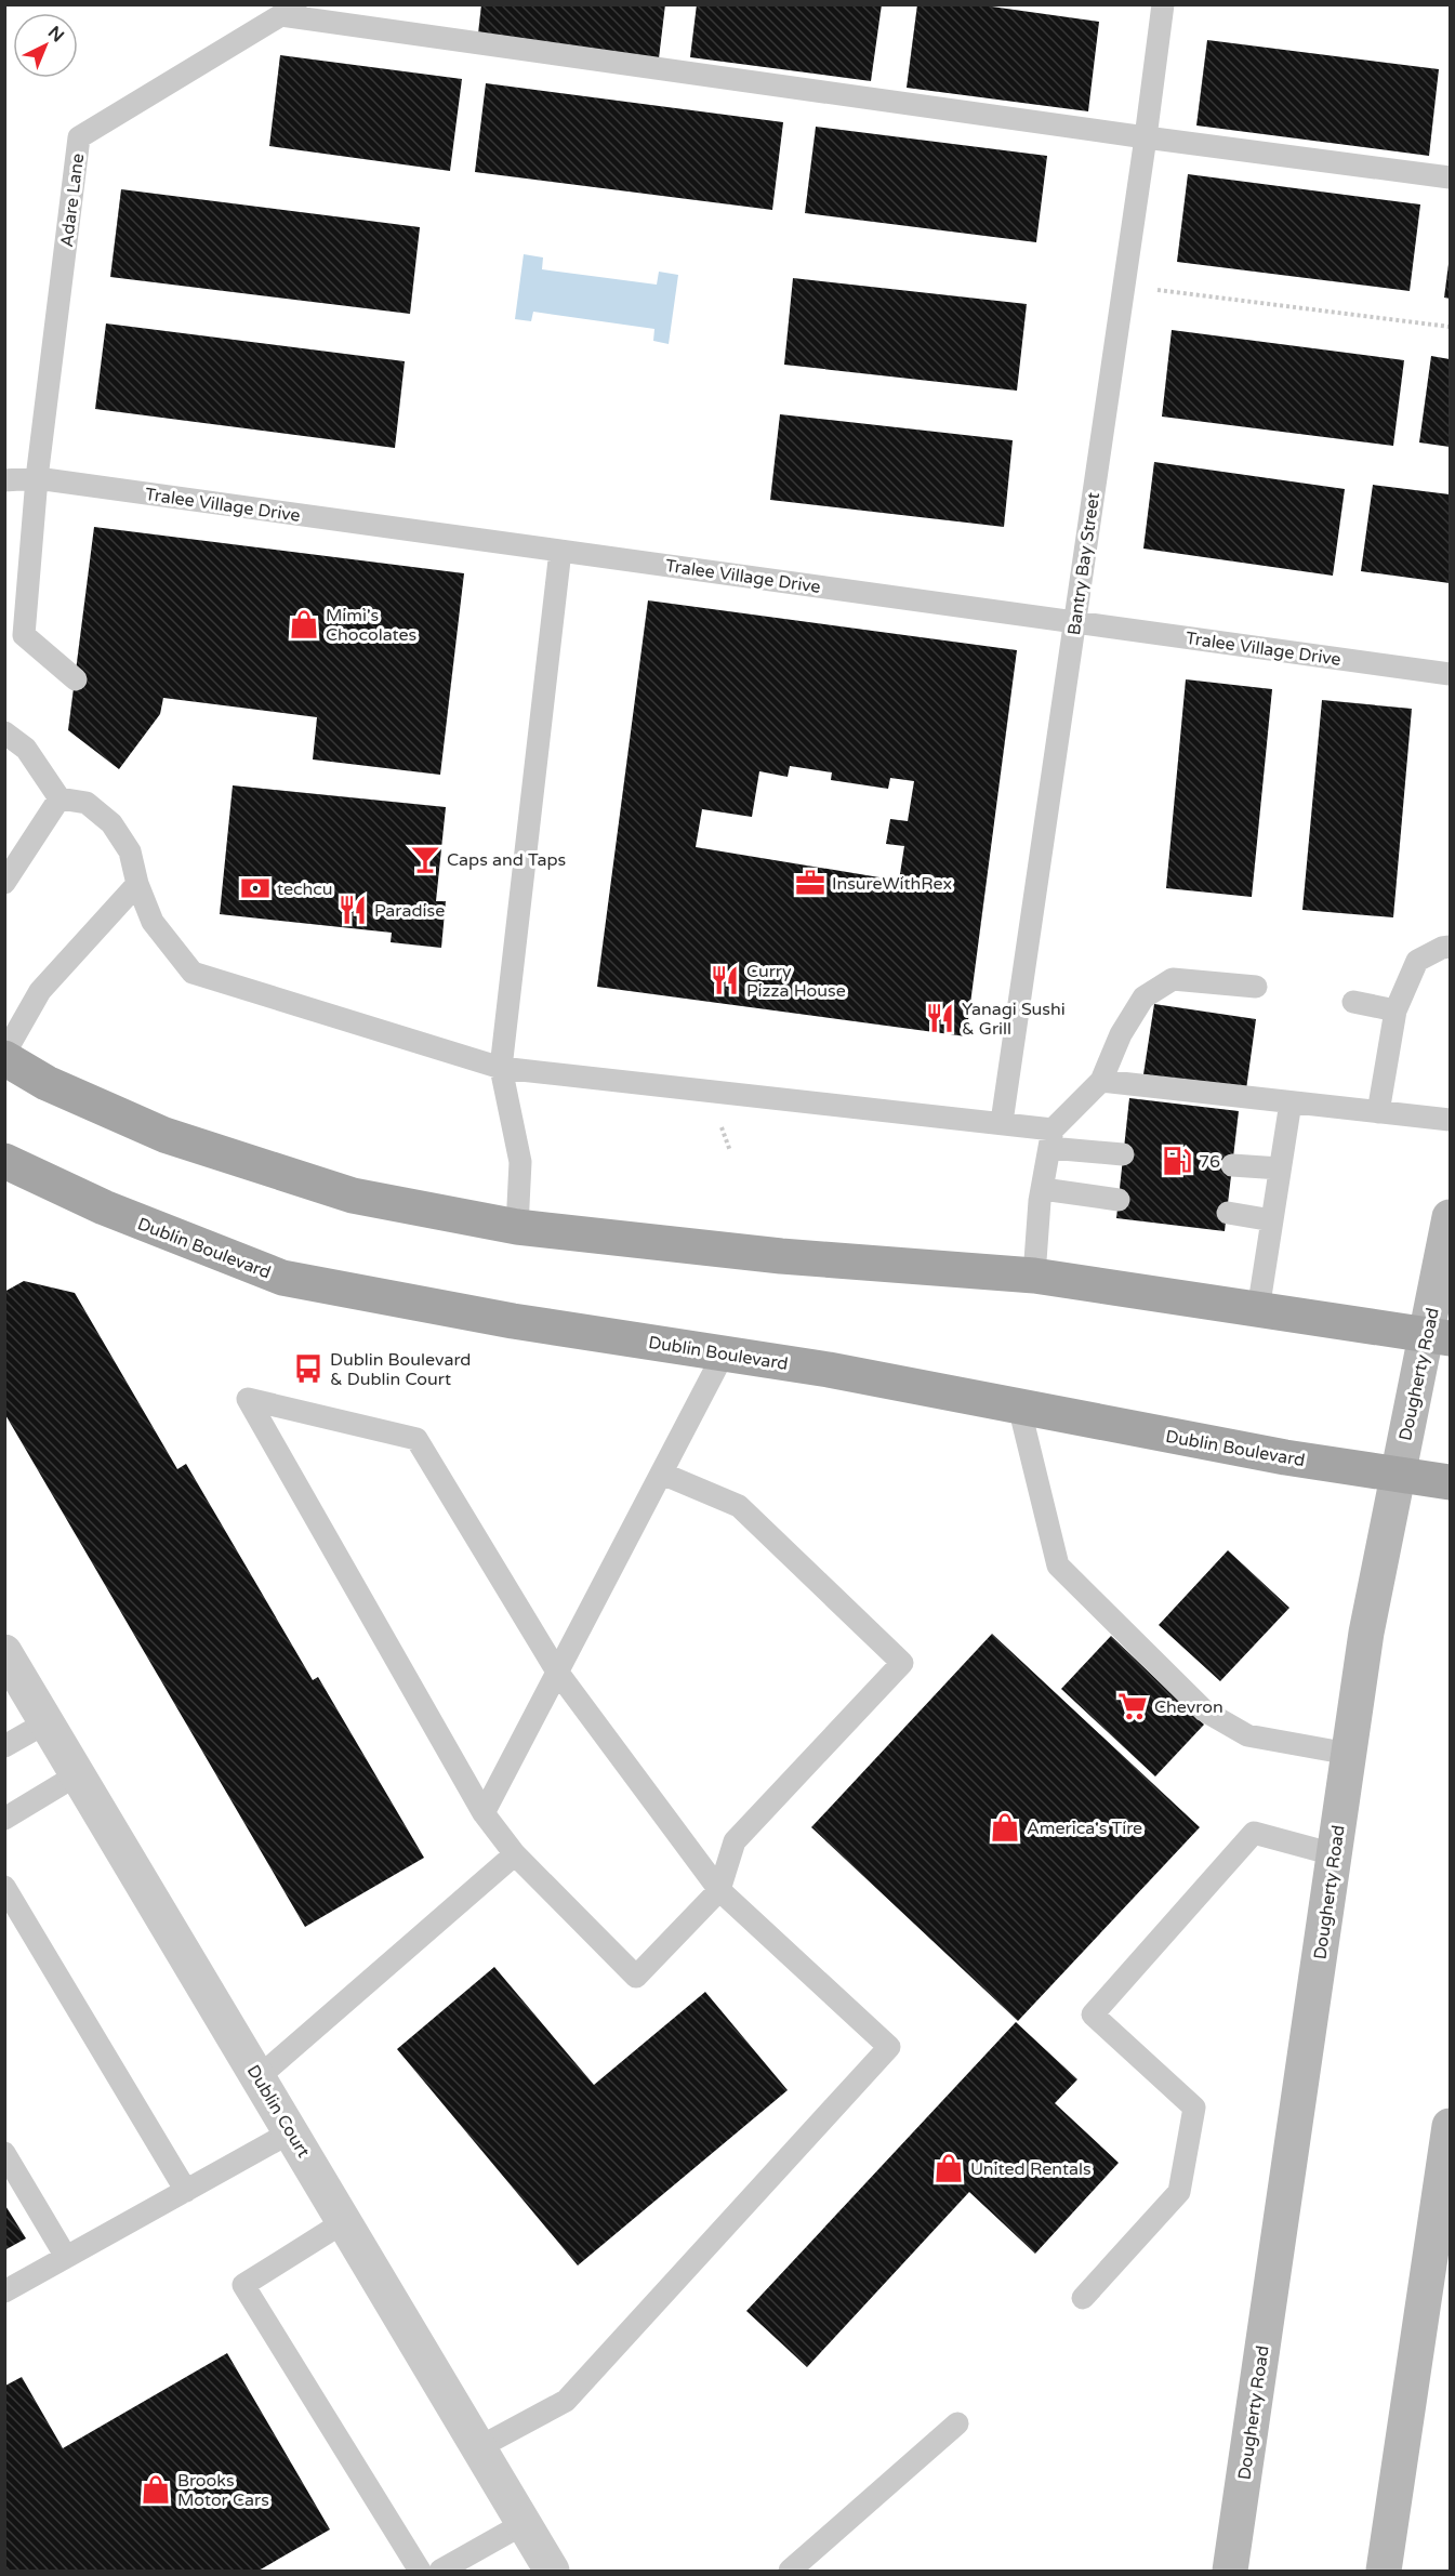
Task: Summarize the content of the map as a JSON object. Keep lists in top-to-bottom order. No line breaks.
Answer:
{"streets":{"main road":["Dublin Boulevard","Dougherty Road"],"street":["Dublin Court"],"lane":["Adare Lane","Tralee Village Drive","Bantry Bay Street"]},"crossings":[["Adare Lane","Tralee Village Drive"],["Tralee Village Drive","Bantry Bay Street"],["Dublin Boulevard","Dougherty Road"]],"places":{"shop":["Mimi's Chocolates","America's Tire","United Rentals","Brooks Motor Cars"],"bar":["Caps and Taps"],"office":["InsureWithRex"],"bank":["techcu"],"restaurant":["Paradise","Curry Pizza House","Yanagi Sushi & Grill"],"fuel station":["76"],"bus stop":["Dublin Boulevard & Dublin Court"],"supermarket":["Chevron"]},"north":"top right"}
